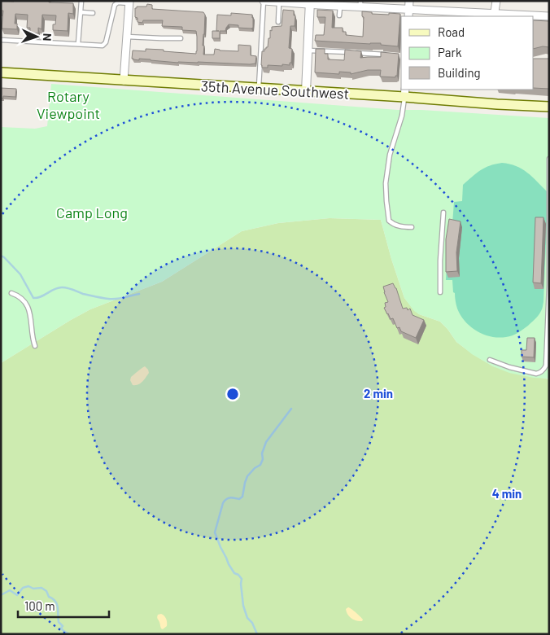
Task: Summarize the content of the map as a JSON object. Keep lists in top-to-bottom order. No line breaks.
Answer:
{"streets":{"main road":["35th Avenue Southwest"]},"parks":["Rotary Viewpoint","Camp Long"],"legend":["Road","Park","Building"],"scale_bar":"100 m","north":"right","rings":["2 min","4 min"]}
